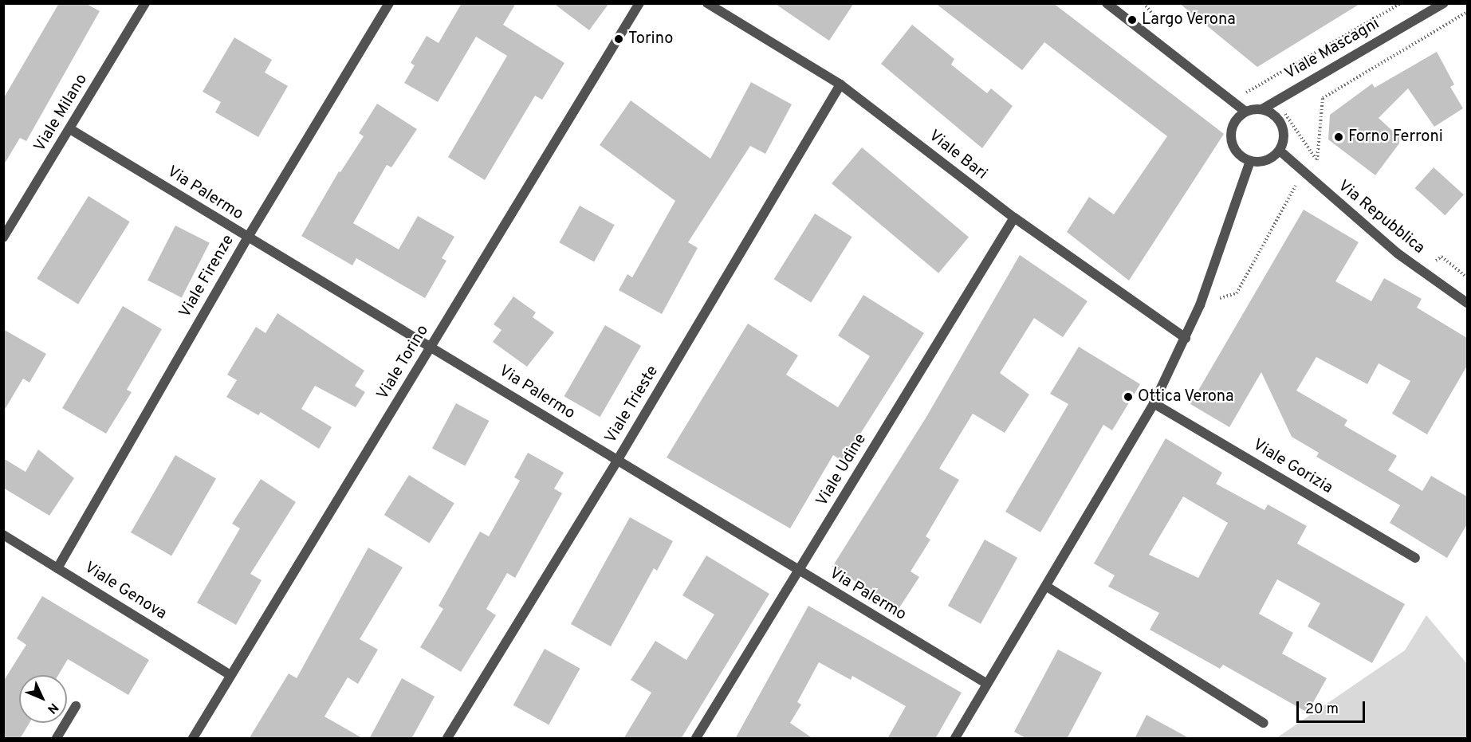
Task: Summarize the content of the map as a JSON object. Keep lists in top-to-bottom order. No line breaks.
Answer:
{"streets":{"street":["Viale Mascagni","Viale Milano","Viale Bari","Via Palermo","Via Repubblica","Viale Firenze","Viale Torino","Viale Trieste","Viale Gorizia","Viale Udine","Viale Genova"]},"crossings":[["Viale Mascagni","Via Repubblica"],["Viale Milano","Via Palermo"],["Viale Bari","Viale Trieste"],["Viale Bari","Viale Udine"],["Via Palermo","Viale Firenze"],["Via Palermo","Viale Torino"],["Via Palermo","Viale Trieste"],["Via Palermo","Viale Udine"],["Viale Firenze","Viale Genova"],["Viale Torino","Viale Genova"]],"places":["Largo Verona","Torino","Forno Ferroni","Ottica Verona"],"scale_bar":"20 m","north":"bottom right"}
